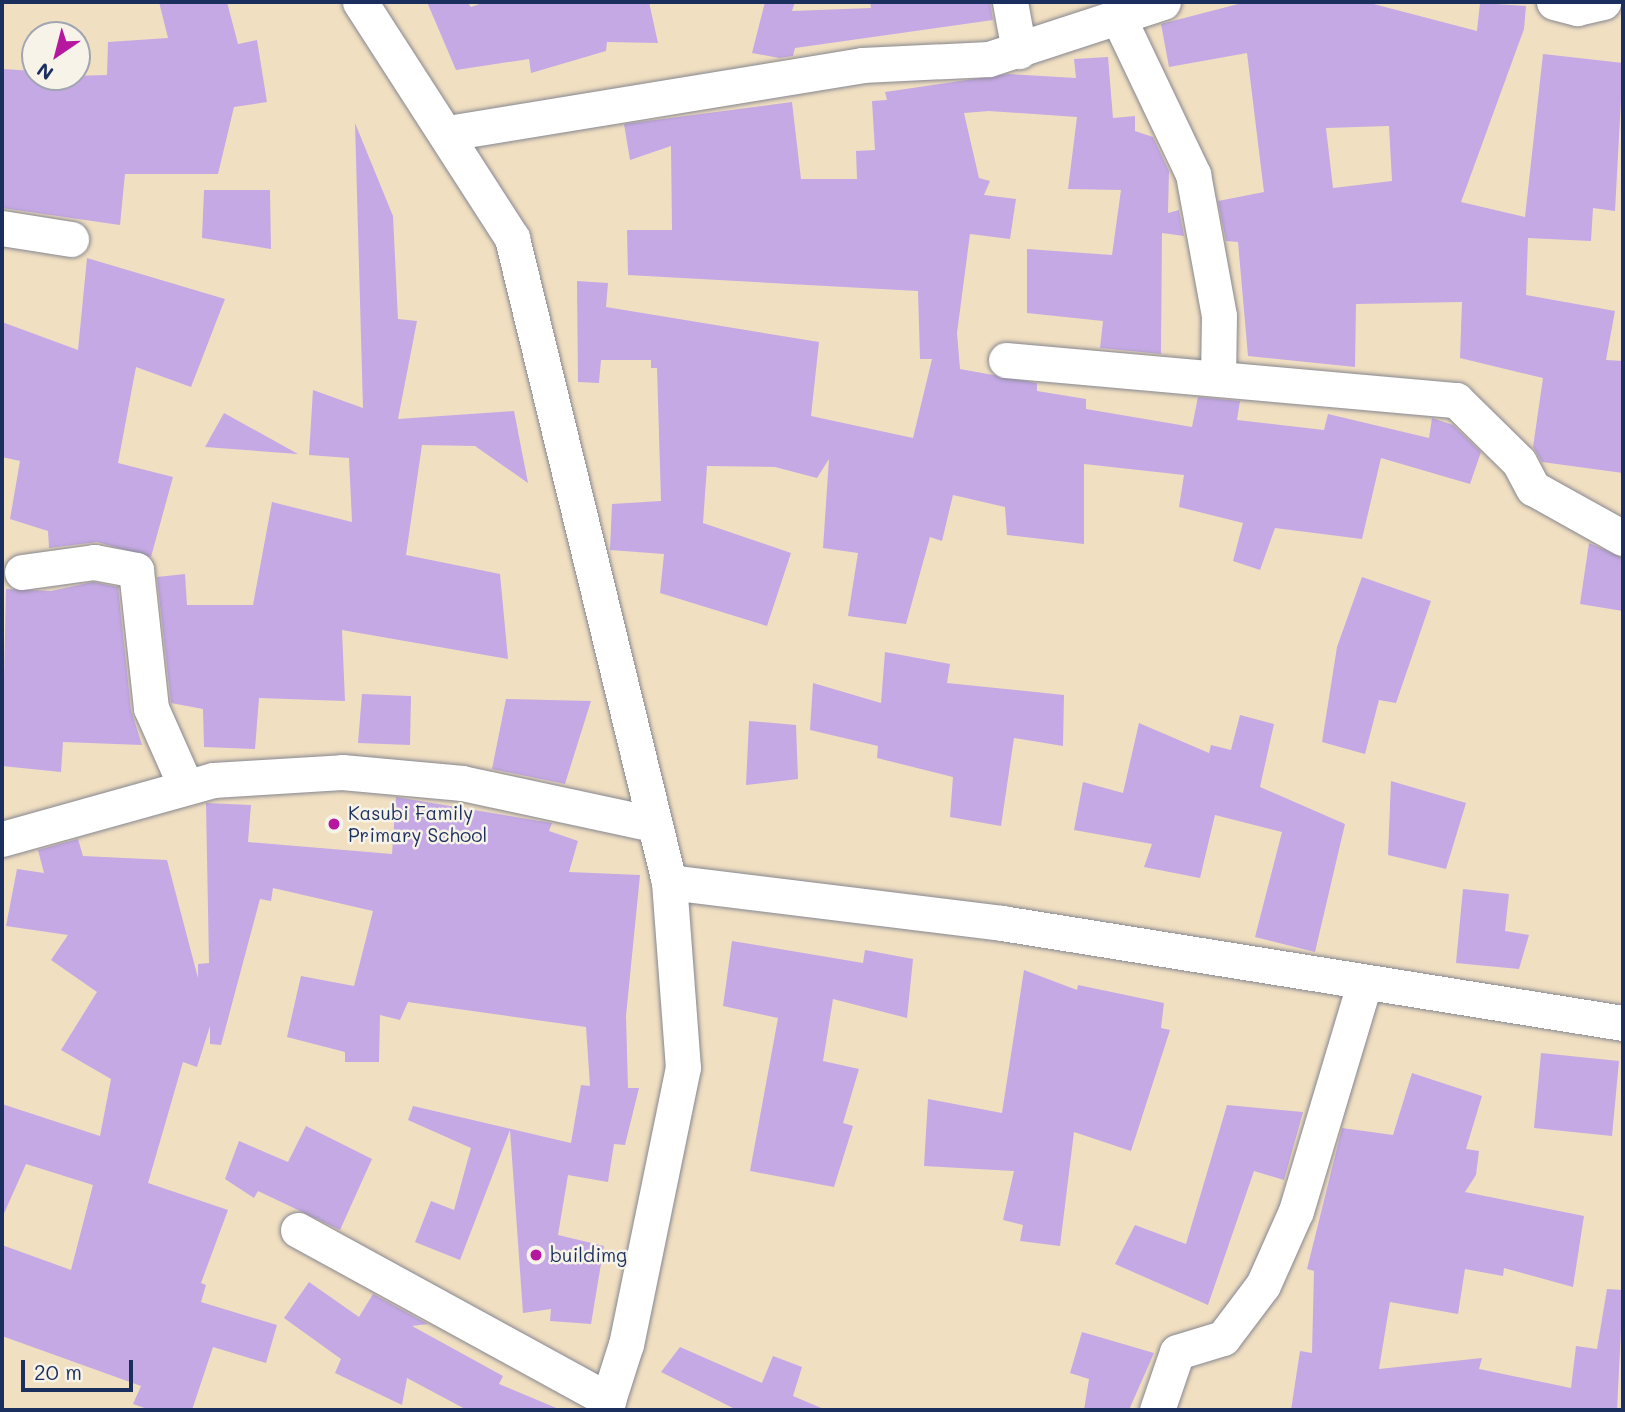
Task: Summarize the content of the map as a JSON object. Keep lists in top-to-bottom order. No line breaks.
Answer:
{"places":["Kasubi Family Primary School","buildimg"],"scale_bar":"20 m","north":"bottom left"}
